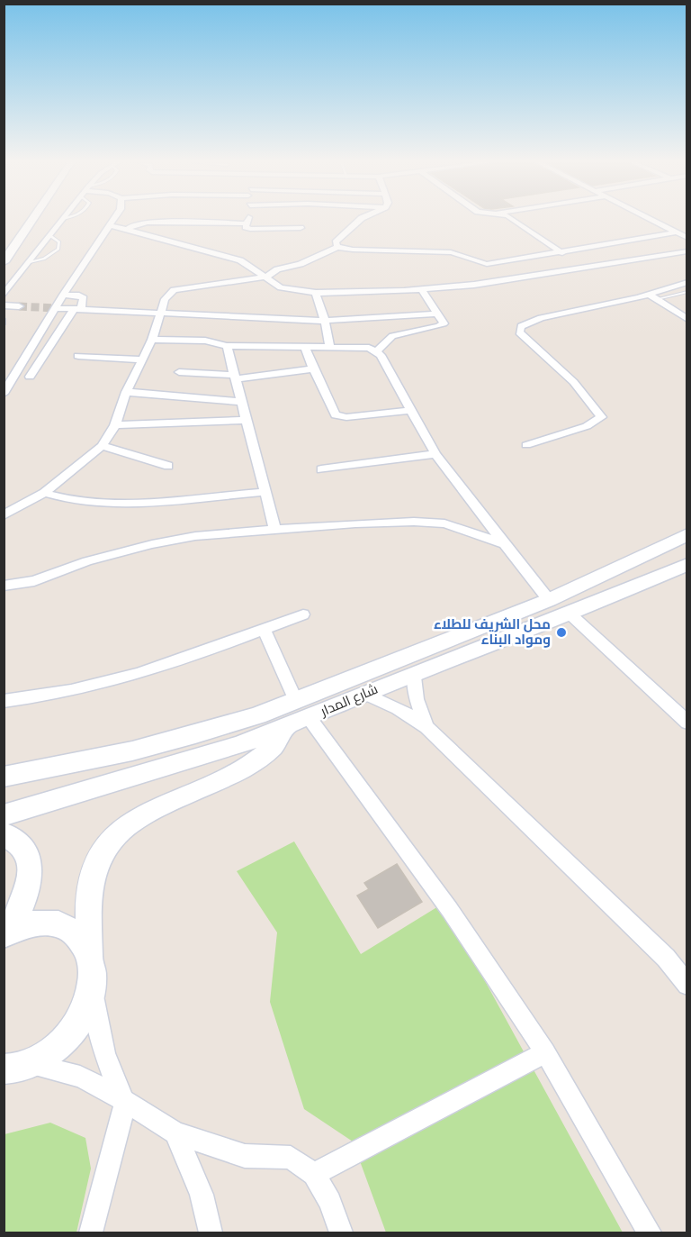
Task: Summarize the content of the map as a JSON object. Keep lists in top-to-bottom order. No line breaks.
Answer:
{"streets":{"street":["شارع المدار"]},"places":["محل الشريف للطلاء ومواد البناء"]}
